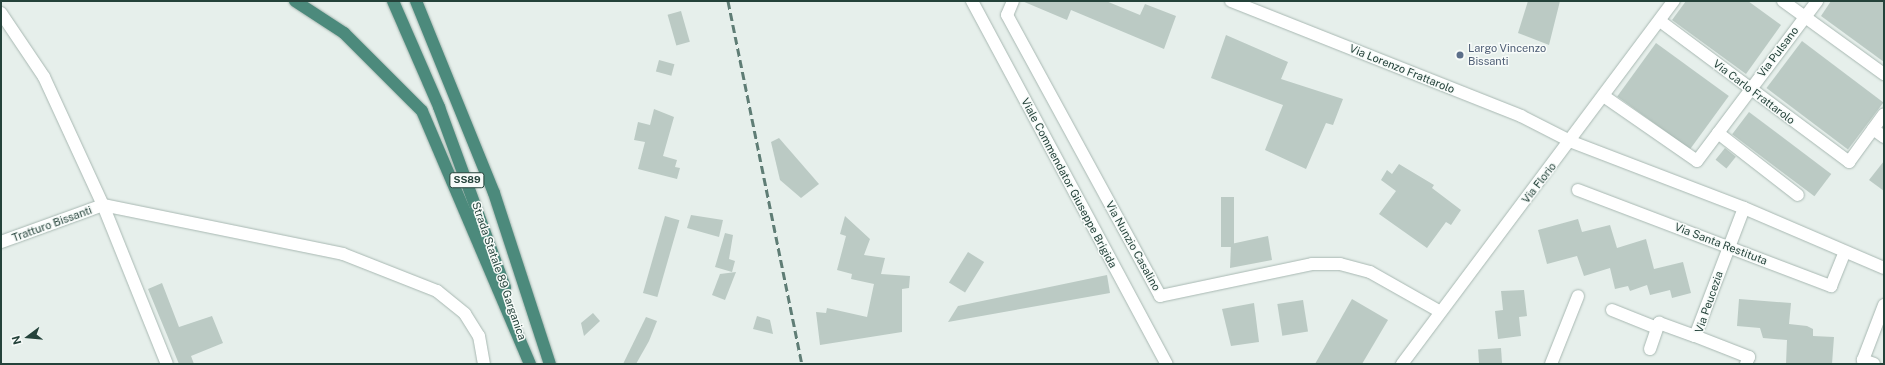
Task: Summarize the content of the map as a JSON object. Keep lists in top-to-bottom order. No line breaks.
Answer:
{"streets":{"highway":["SS89","Strada Statale 89 Garganica"],"street":["Via Pulsano","Via Lorenzo Frattarolo","Via Carlo Frattarolo","Viale Commendator Giuseppe Brigida","Via Florio","Tratturo Bissanti","Via Santa Restituta","Via Nunzio Casalino","Via Peucezia"]},"crossings":[["Via Pulsano","Via Carlo Frattarolo"],["Via Pulsano","Via Florio"],["Via Lorenzo Frattarolo","Via Florio"],["Via Carlo Frattarolo","Via Florio"],["Via Florio","Via Nunzio Casalino"],["Via Santa Restituta","Via Peucezia"]],"places":["Largo Vincenzo Bissanti"],"north":"left"}
